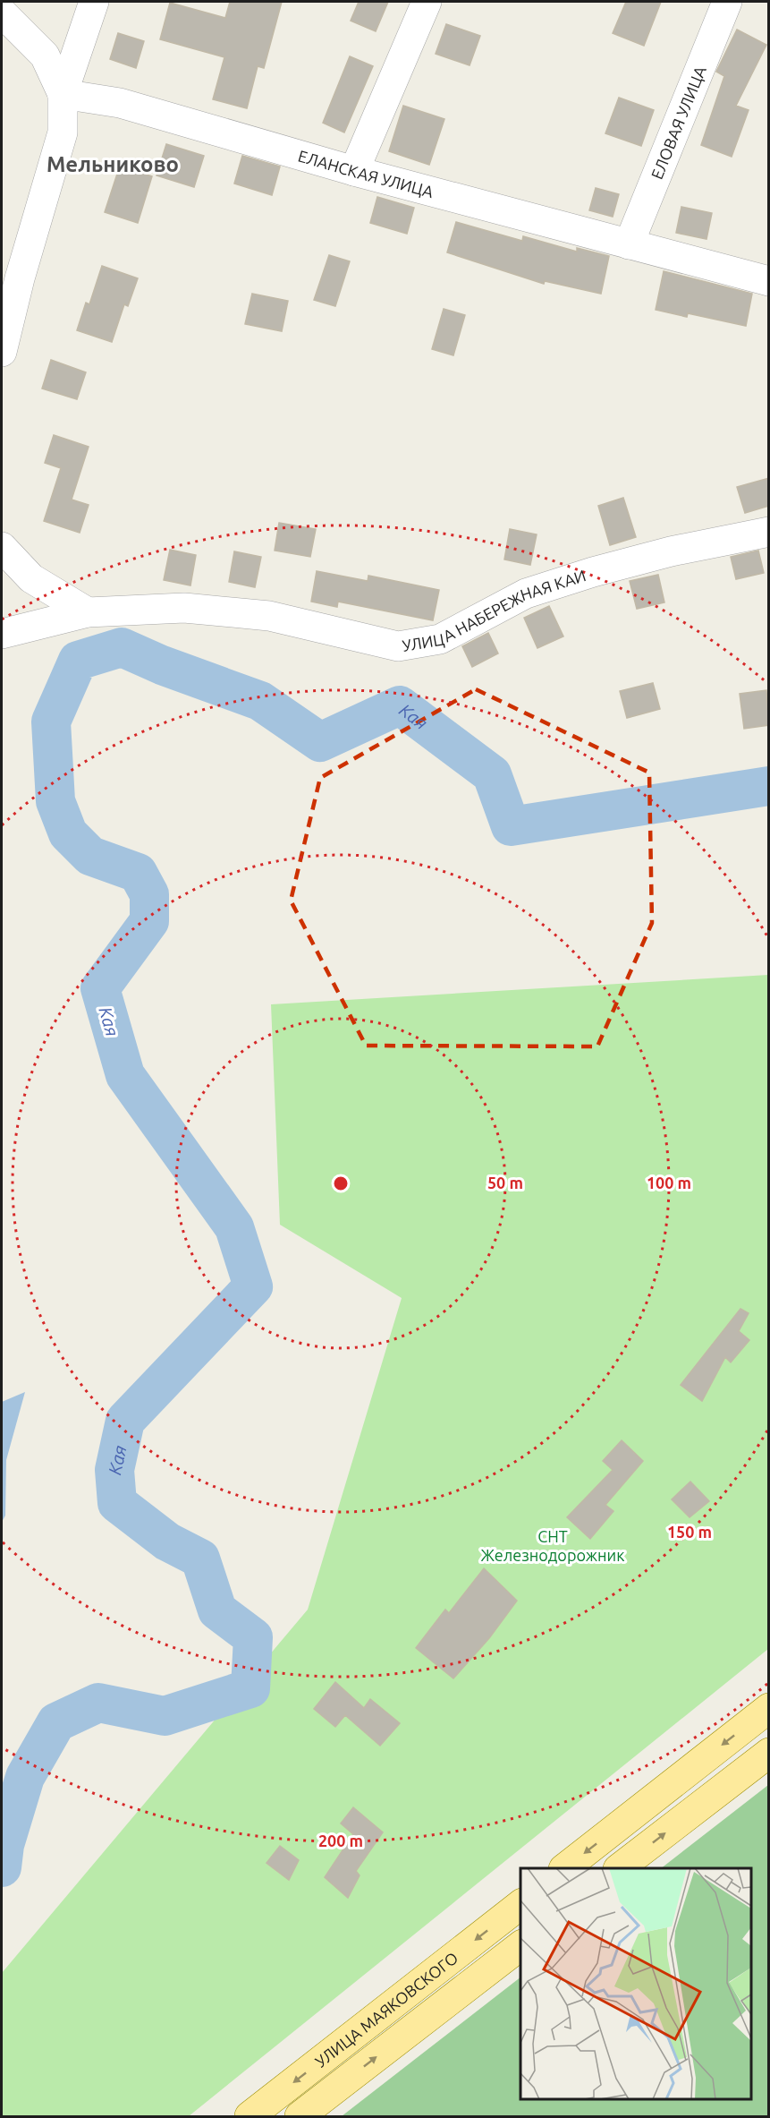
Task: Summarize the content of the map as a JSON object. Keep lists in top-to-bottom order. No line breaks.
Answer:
{"streets":{"main road":["УЛИЦА МАЯКОВСКОГО"],"street":["ЕЛОВАЯ УЛИЦА","ЕЛАНСКАЯ УЛИЦА","УЛИЦА НАБЕРЕЖНАЯ КАИ"]},"crossings":[["ЕЛОВАЯ УЛИЦА","ЕЛАНСКАЯ УЛИЦА"]],"districts":["Мельниково"],"water":["Кая"],"parks":["СНТ Железнодорожник"],"rings":["50 m","100 m","150 m","200 m"]}
